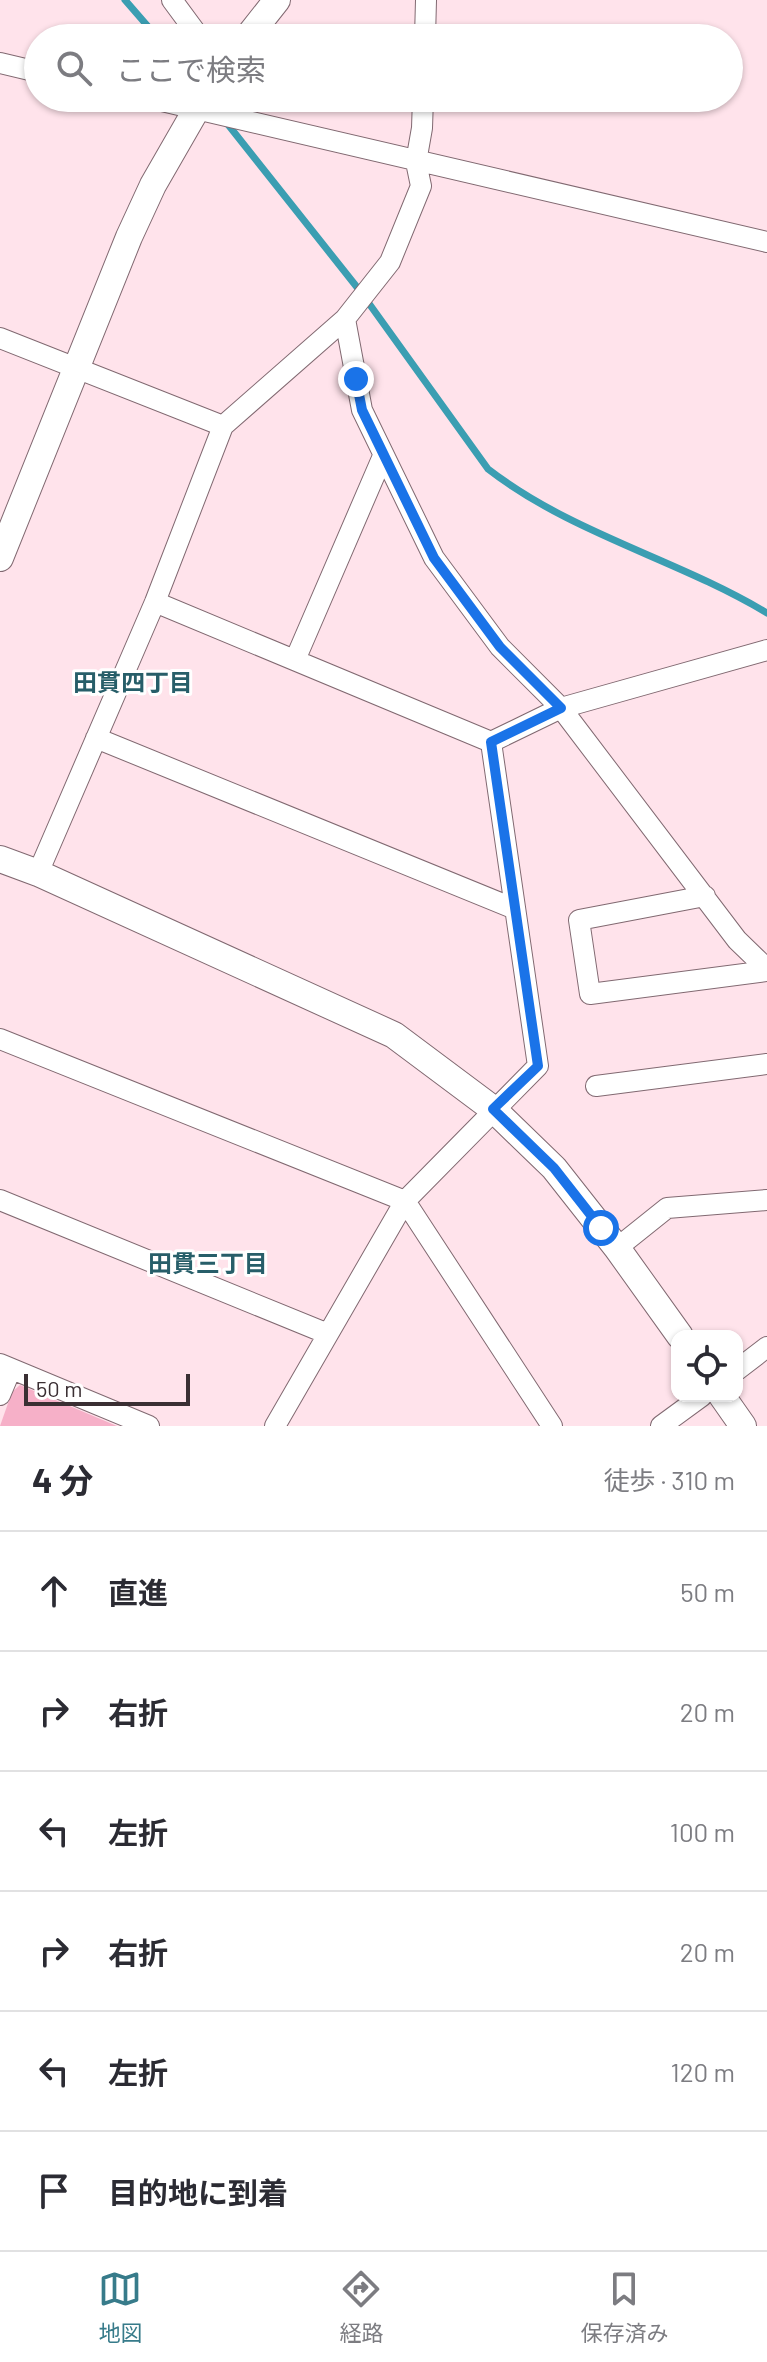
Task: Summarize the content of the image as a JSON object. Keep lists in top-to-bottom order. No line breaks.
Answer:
{"districts":["田貫四丁目","田貫三丁目"],"scale_bar":"50 m","page":{"search":"ここで検索","scale":"50 m","heading":["4 分","徒歩 · 310 m"],"list":[["直進","50 m"],["右折","20 m"],["左折","100 m"],["右折","20 m"],["左折","120 m"],"目的地に到着"],"nav":["地図","経路","保存済み"]}}
